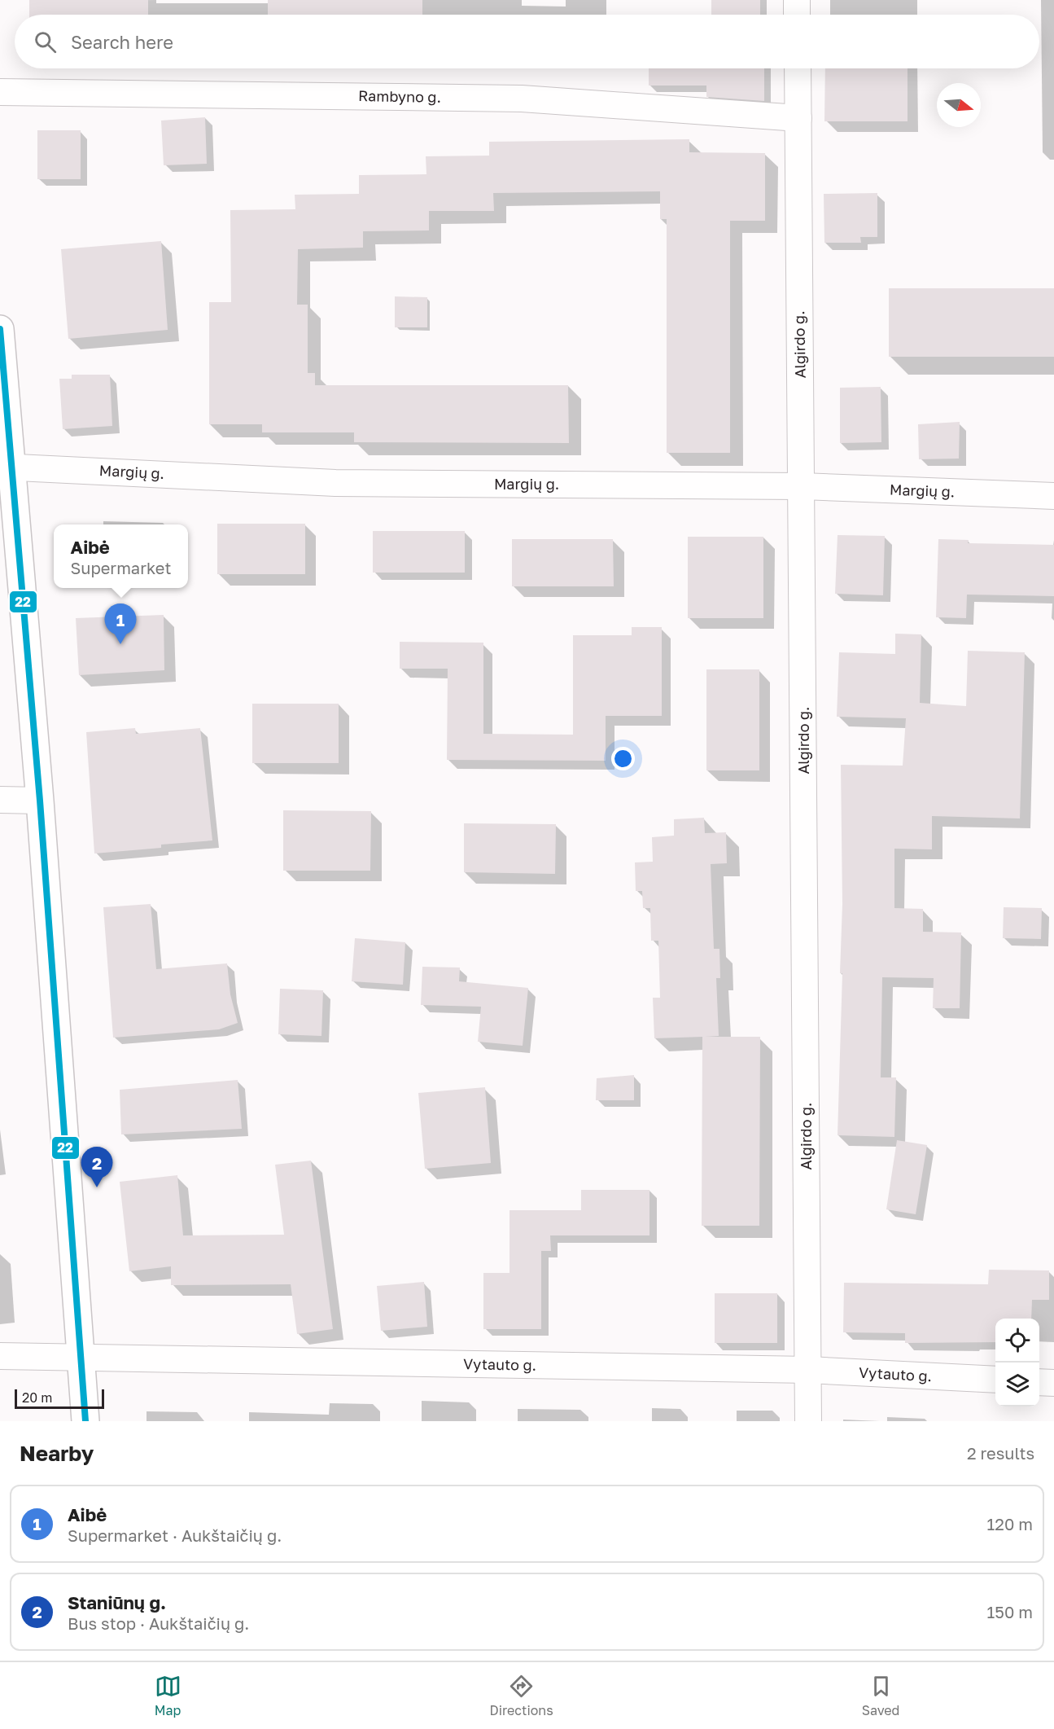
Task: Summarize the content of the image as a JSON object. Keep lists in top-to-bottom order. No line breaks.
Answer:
{"streets":{"street":["Rambyno g.","Algirdo g.","Margių g.","Vytauto g."]},"crossings":[["Rambyno g.","Algirdo g."],["Algirdo g.","Margių g."],["Algirdo g.","Vytauto g."]],"lines":["transit line 22"],"scale_bar":"20 m","north":"right","page":{"search":"Search here","popup":["Aibė","Supermarket"],"pins":["1","2"],"scale":"20 m","heading":["Nearby","2 results"],"list":[{"mark":"1","name":"Aibė","note":"Supermarket · Aukštaičių g.","value":"120 m"},{"mark":"2","name":"Staniūnų g.","note":"Bus stop · Aukštaičių g.","value":"150 m"}],"nav":["Map","Directions","Saved"]}}
